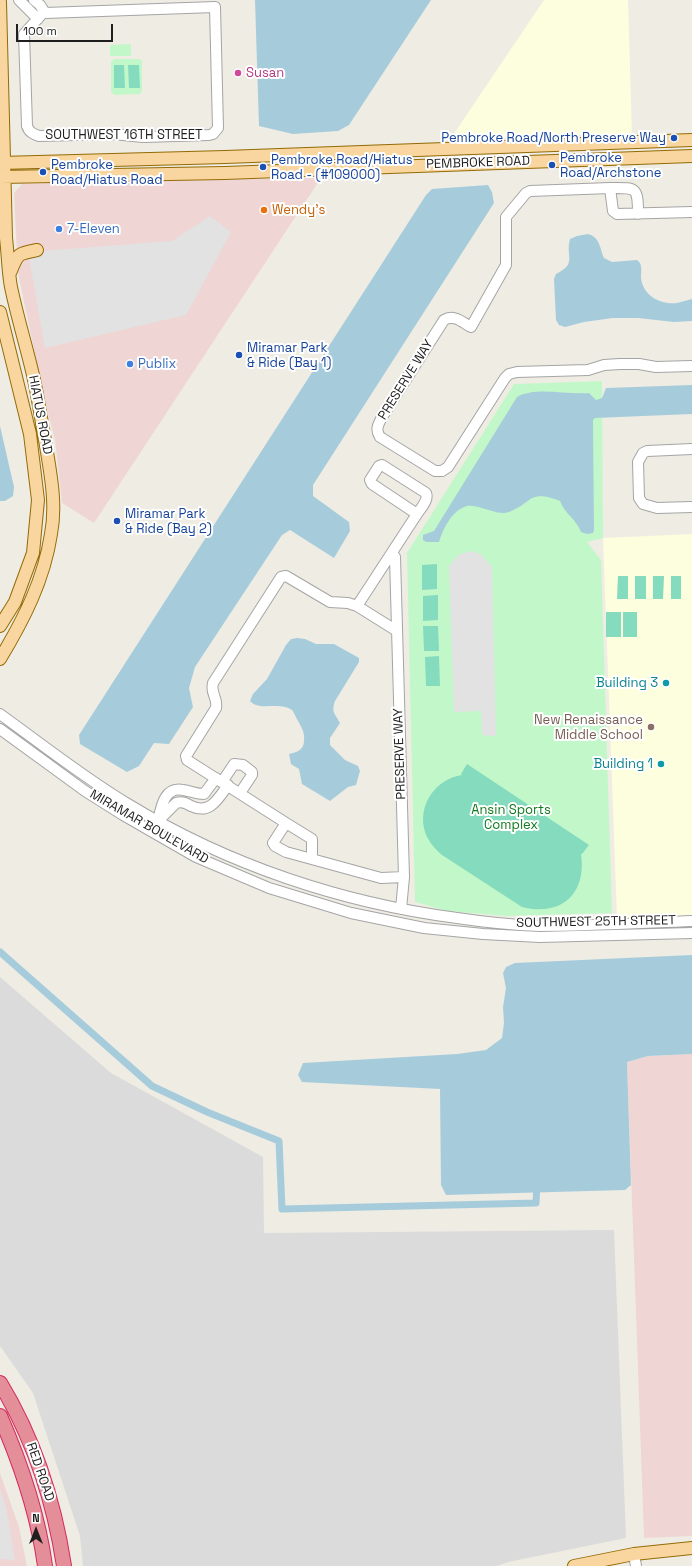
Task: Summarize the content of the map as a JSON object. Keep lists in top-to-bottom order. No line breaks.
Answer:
{"streets":{"highway":["RED ROAD"],"main road":["PEMBROKE ROAD","HIATUS ROAD"],"street":["SOUTHWEST 16TH STREET","PRESERVE WAY","MIRAMAR BOULEVARD","SOUTHWEST 25TH STREET"]},"crossings":[["PEMBROKE ROAD","HIATUS ROAD"],["PRESERVE WAY","SOUTHWEST 25TH STREET"],["MIRAMAR BOULEVARD","SOUTHWEST 25TH STREET"]],"parks":["Ansin Sports Complex"],"places":["Susan","Pembroke Road/North Preserve Way","Pembroke Road/Archstone","Pembroke Road/Hiatus Road - (#109000)","Pembroke Road/Hiatus Road","Wendy's","7-Eleven","Miramar Park & Ride (Bay 1)","Publix","Miramar Park & Ride (Bay 2)","Building 3","New Renaissance Middle School","Building 1"],"scale_bar":"100 m","north":"top"}
